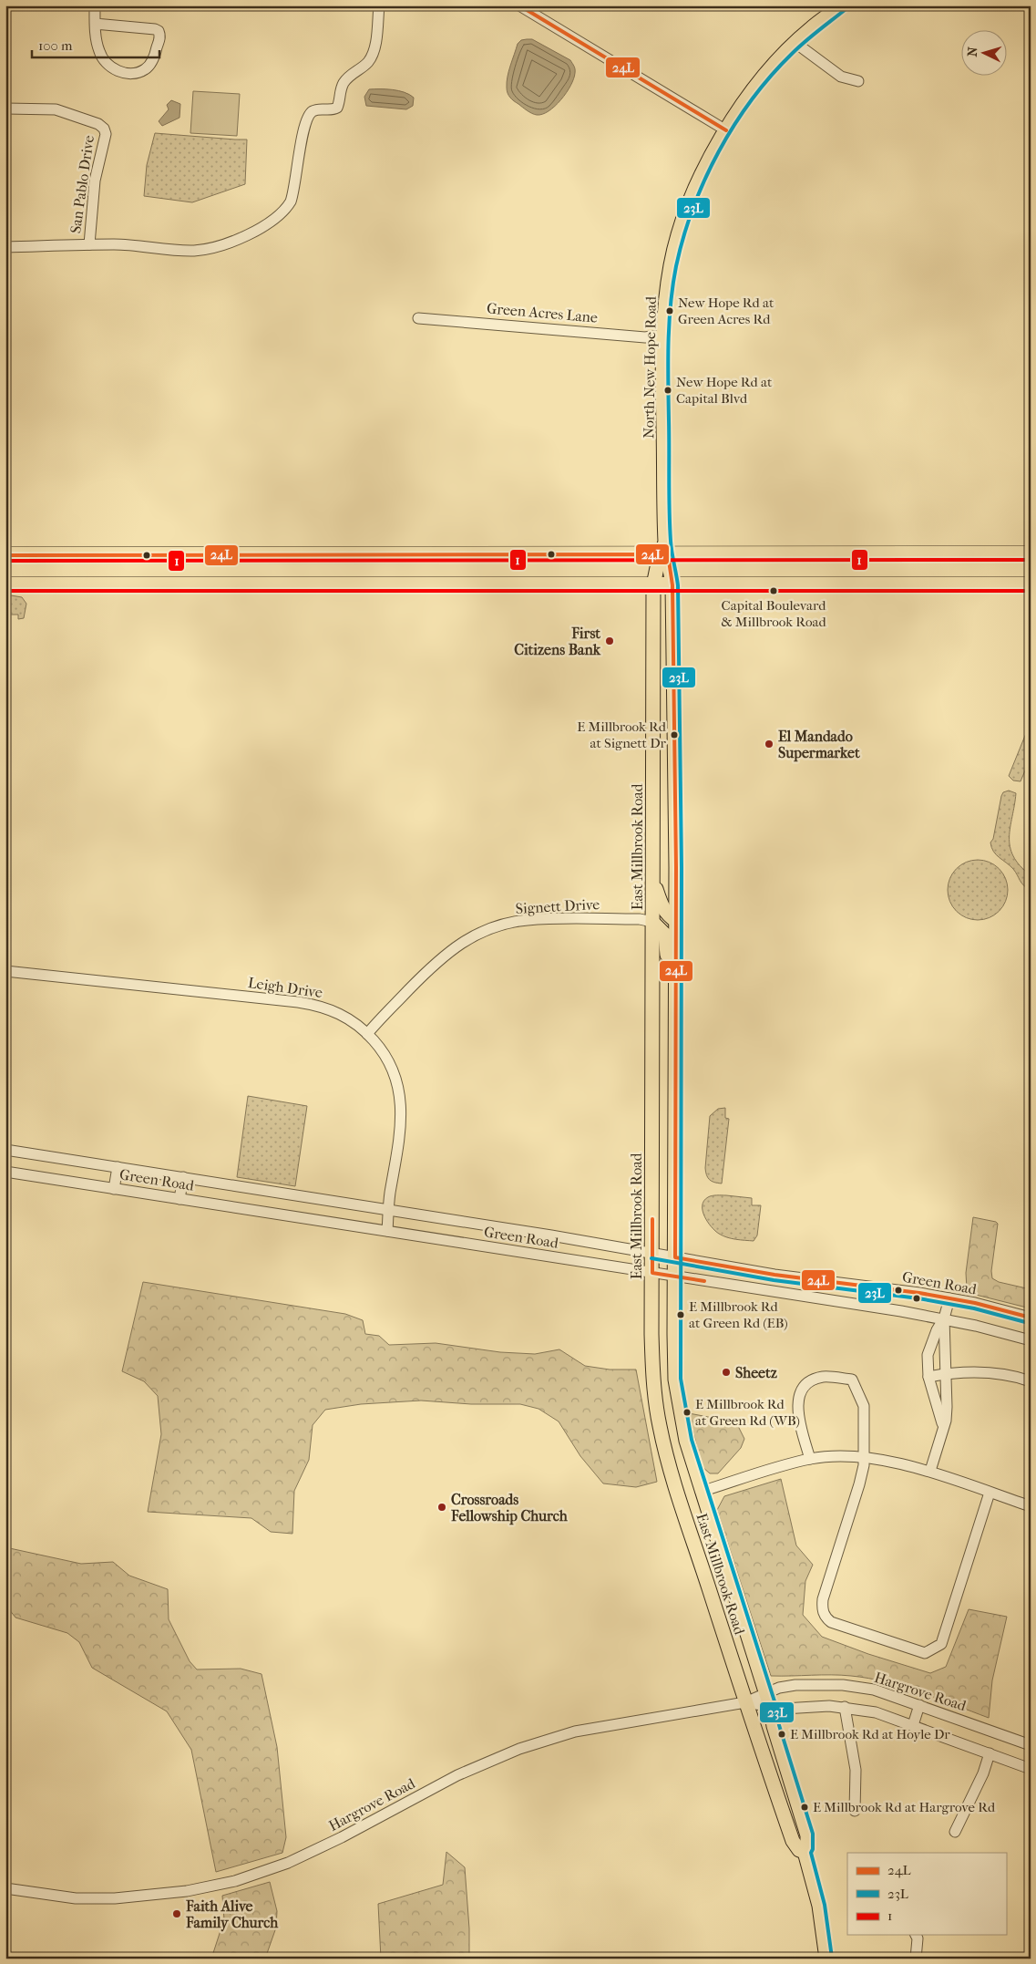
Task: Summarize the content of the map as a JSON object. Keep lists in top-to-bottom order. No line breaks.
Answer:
{"streets":{"main road":["North New Hope Road","East Millbrook Road"],"street":["San Pablo Drive","Green Acres Lane","Signett Drive","Leigh Drive","Green Road","Hargrove Road"]},"crossings":[["Green Acres Lane","North New Hope Road"],["North New Hope Road","East Millbrook Road"],["East Millbrook Road","Signett Drive"],["East Millbrook Road","Green Road"],["East Millbrook Road","Hargrove Road"],["Signett Drive","Leigh Drive"],["Leigh Drive","Green Road"]],"places":["New Hope Rd at Green Acres Rd","New Hope Rd at Capital Blvd","Capital Boulevard & Millbrook Road","First Citizens Bank","E Millbrook Rd at Signett Dr","El Mandado Supermarket","E Millbrook Rd at Green Rd (EB)","Sheetz","E Millbrook Rd at Green Rd (WB)","Crossroads Fellowship Church","E Millbrook Rd at Hoyle Dr","E Millbrook Rd at Hargrove Rd","Faith Alive Family Church"],"lines":["transit line 24L","transit line 23L","transit line 1"],"legend":["24L","23L","1"],"scale_bar":"100 m","north":"left"}
